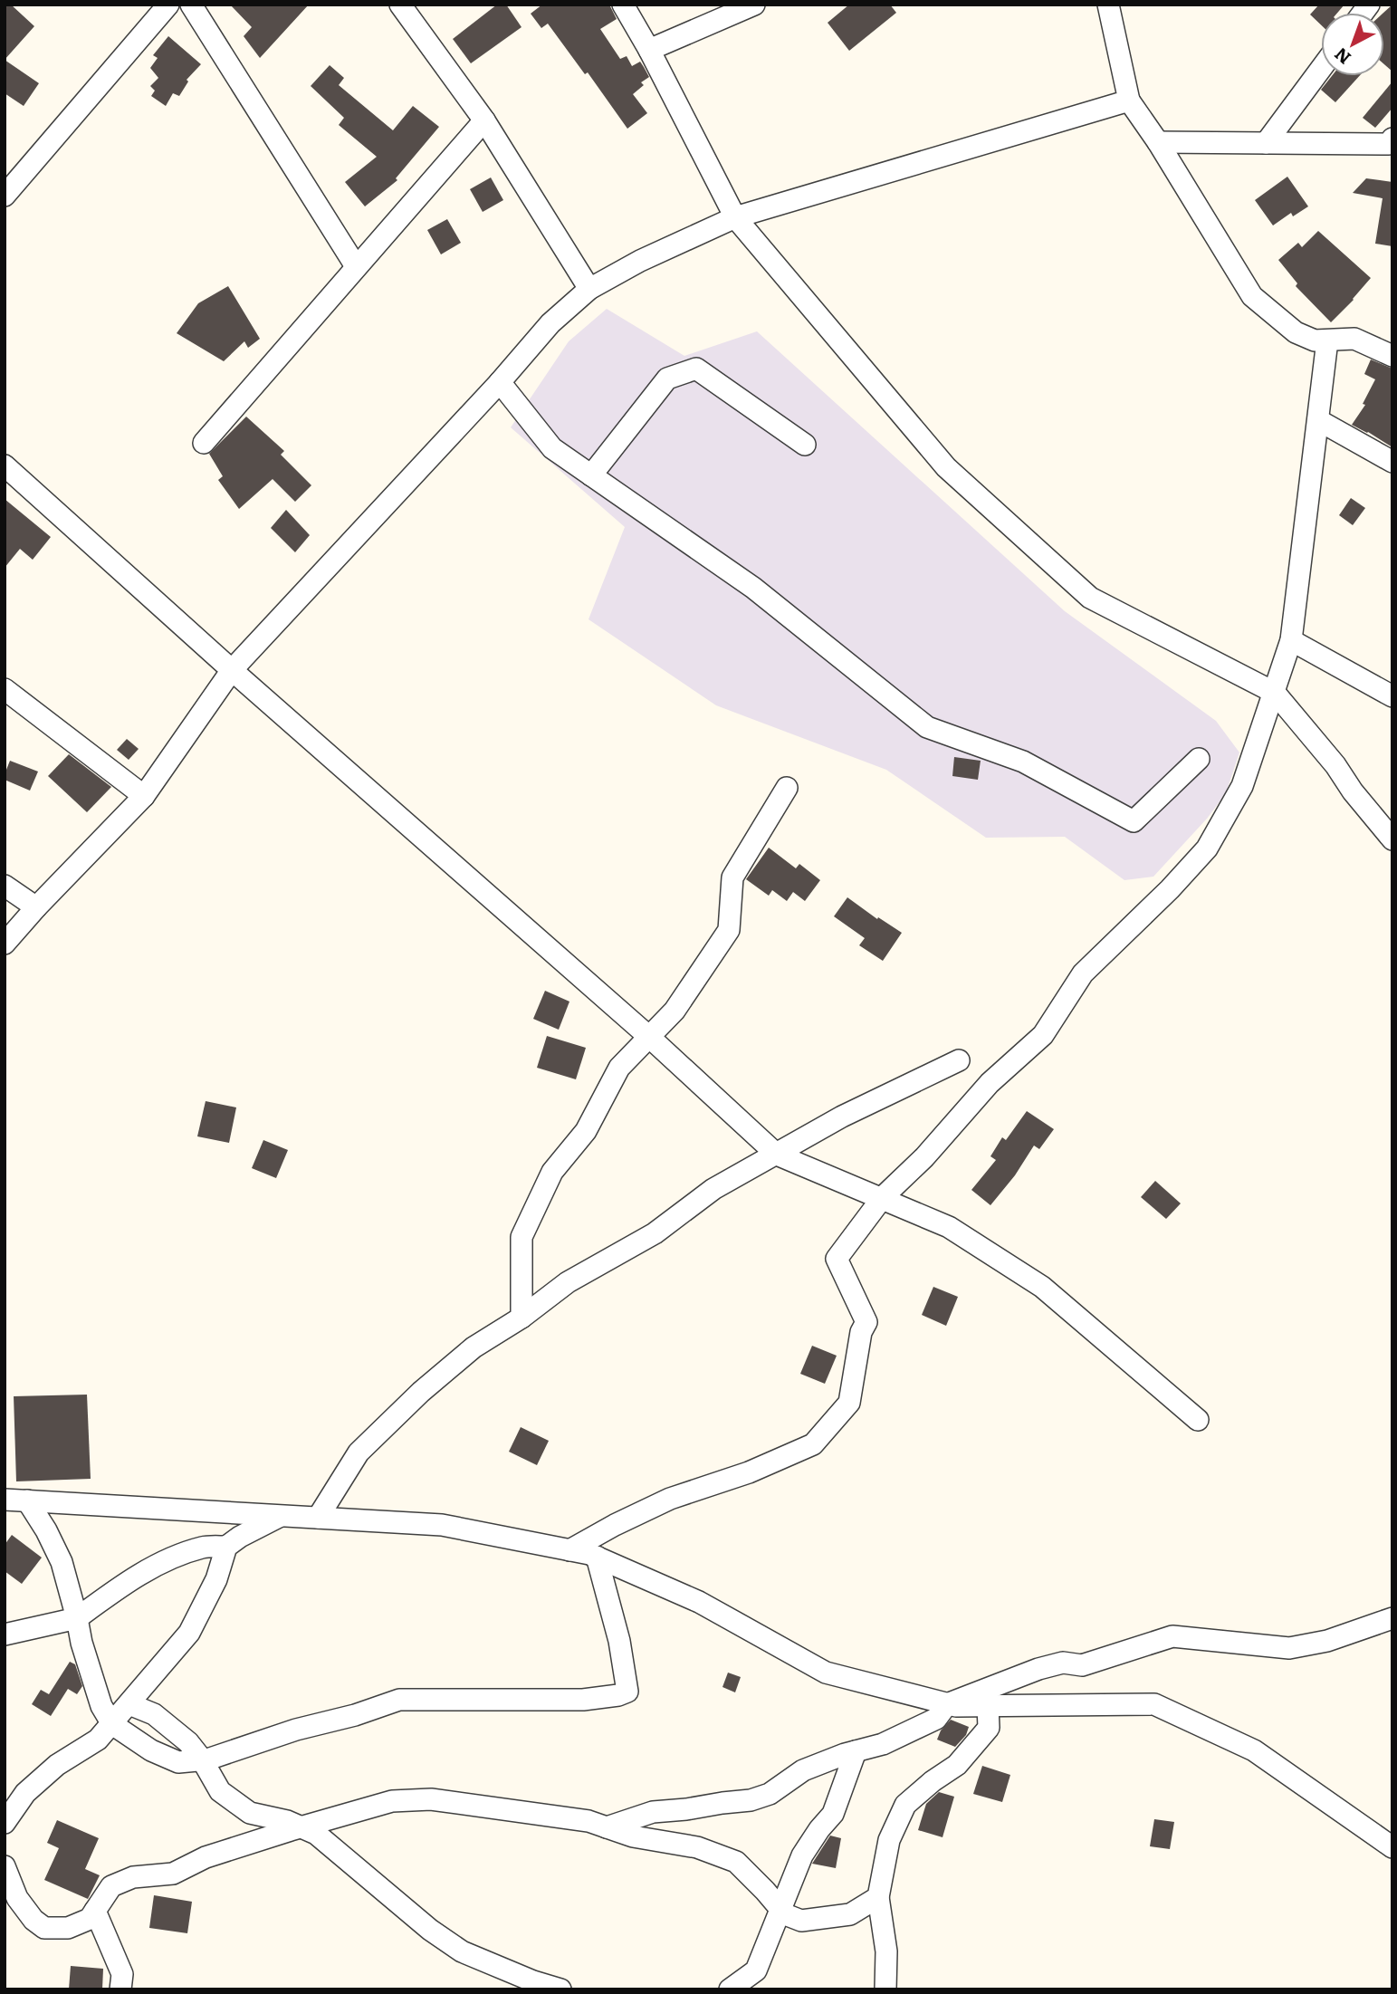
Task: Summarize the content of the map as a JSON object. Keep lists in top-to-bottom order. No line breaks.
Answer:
{"north":"bottom left"}
